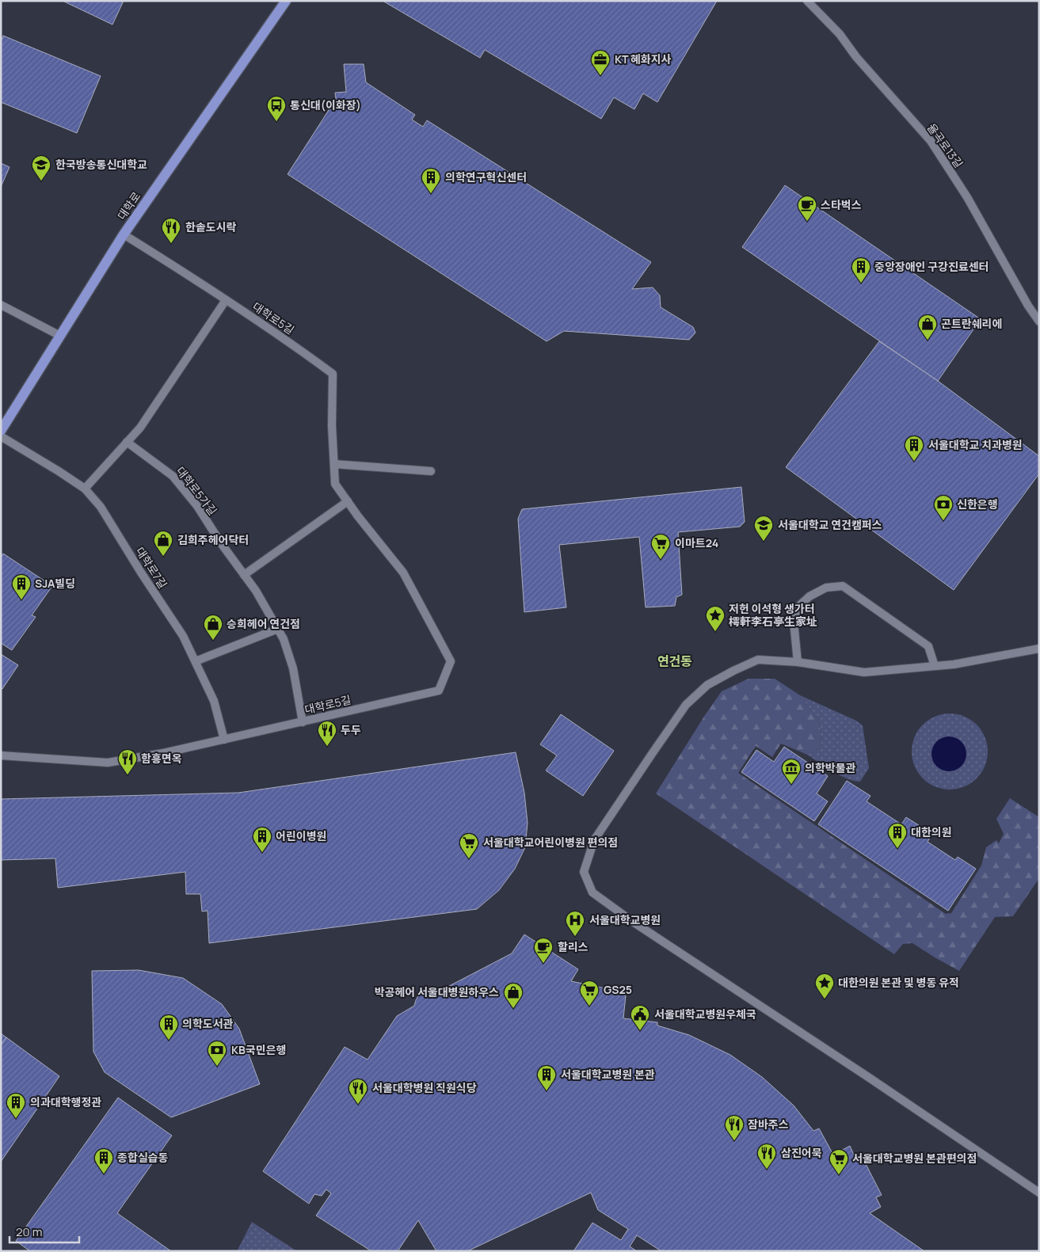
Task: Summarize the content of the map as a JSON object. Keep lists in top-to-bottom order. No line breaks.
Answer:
{"streets":{"main road":["대학로"],"lane":["율곡로13길","대학로5길","대학로5가길","대학로7길"]},"crossings":[["대학로","대학로5길"],["대학로5길","대학로5가길"],["대학로5길","대학로7길"]],"districts":["연건동"],"places":{"office":["KT 혜화지사"],"bus stop":["통신대(이화장)"],"school or university":["한국방송통신대학교","서울대학교 연건캠퍼스"],"building":["의학연구혁신센터","중앙장애인 구강진료센터","서울대학교 치과병원","SJA빌딩","대한의원","어린이병원","의학도서관","서울대학교병원 본관","의과대학행정관","종합실습동"],"cafe":["스타벅스","할리스"],"restaurant":["한솥도시락","두두","함흥면옥","서울대학병원 직원식당","잠바주스","삼진어묵"],"shop":["곤트란쉐리에","김희주헤어닥터","승희헤어 연건점","박공헤어 서울대병원하우스"],"bank":["신한은행","KB국민은행"],"supermarket":["이마트24","서울대학교어린이병원 편의점","GS25","서울대학교병원 본관편의점"],"place":["저헌 이석형 생가터 樗軒李石亭生家址","대한의원 본관 및 병동 유적"],"museum":["의학박물관"],"hospital":["서울대학교병원"],"public building":["서울대학교병원우체국"]},"scale_bar":"20 m"}
